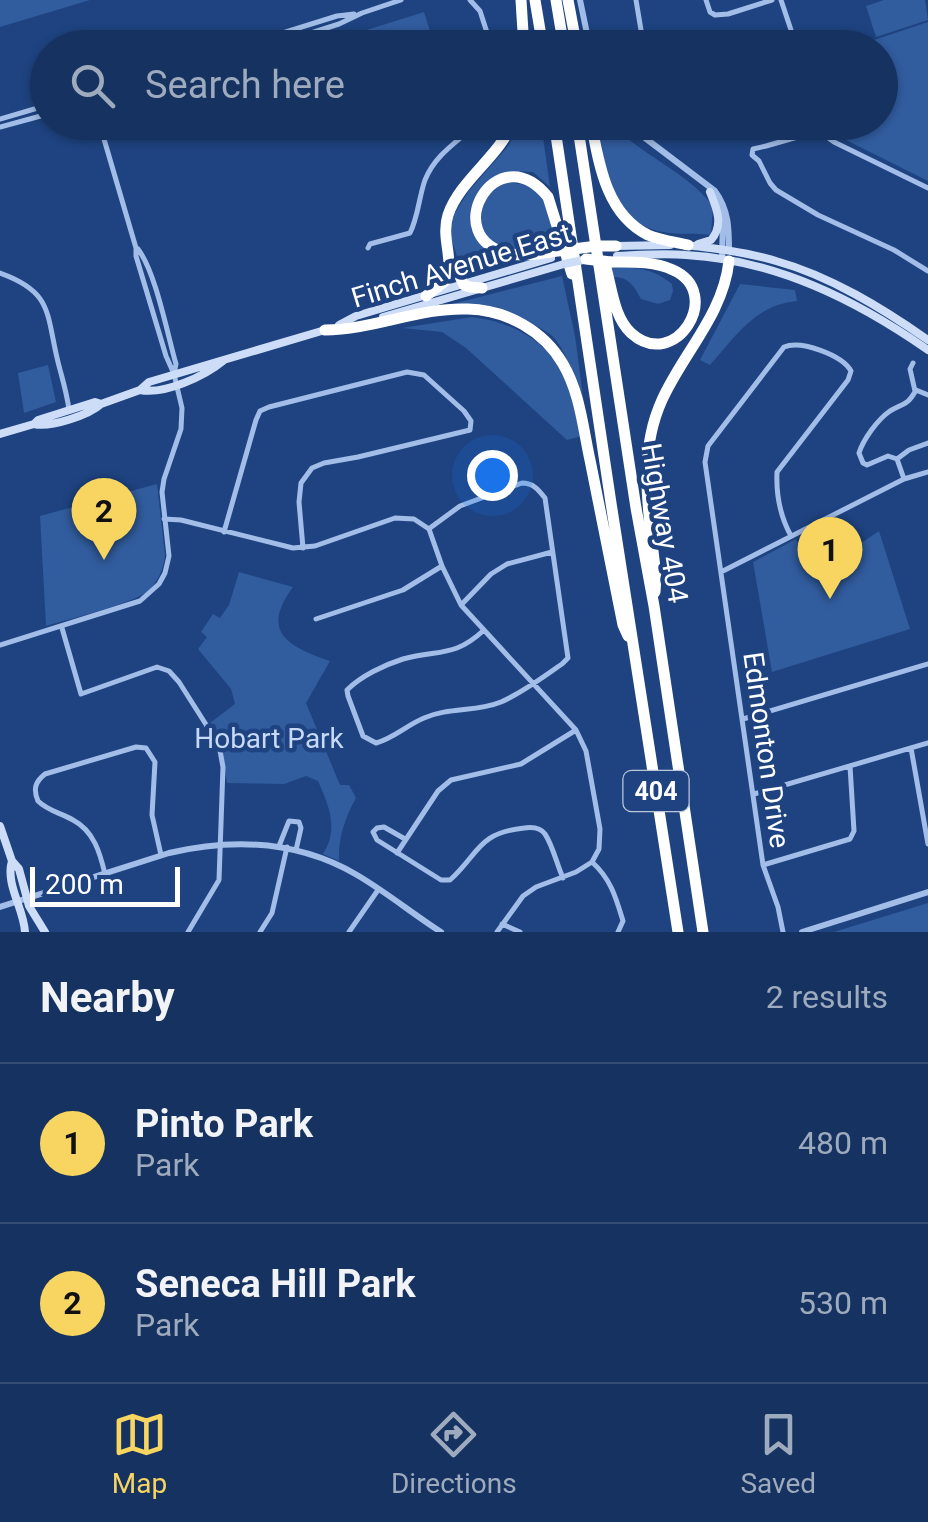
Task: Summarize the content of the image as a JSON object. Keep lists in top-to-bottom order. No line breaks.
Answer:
{"streets":{"highway":["Highway 404","404"],"main road":["Finch Avenue East"],"street":["Edmonton Drive"]},"parks":["Hobart Park"],"scale_bar":"200 m","page":{"search":"Search here","pins":["2","1"],"scale":"200 m","heading":["Nearby","2 results"],"list":[{"mark":"1","name":"Pinto Park","note":"Park","value":"480 m"},{"mark":"2","name":"Seneca Hill Park","note":"Park","value":"530 m"}],"nav":["Map","Directions","Saved"]}}
